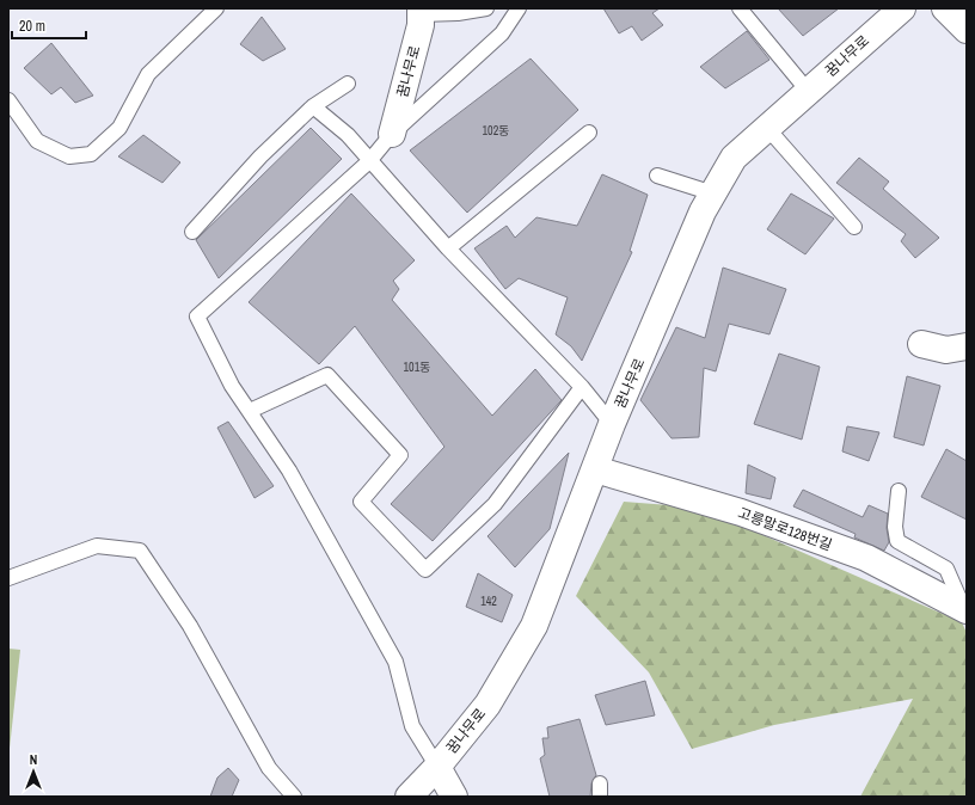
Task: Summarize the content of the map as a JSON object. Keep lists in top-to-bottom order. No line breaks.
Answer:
{"streets":{"street":["꿈나무로","고릉말로128번길"]},"crossings":[["꿈나무로","고릉말로128번길"]],"house_numbers":["102동","101동","142"],"scale_bar":"20 m","north":"top"}
